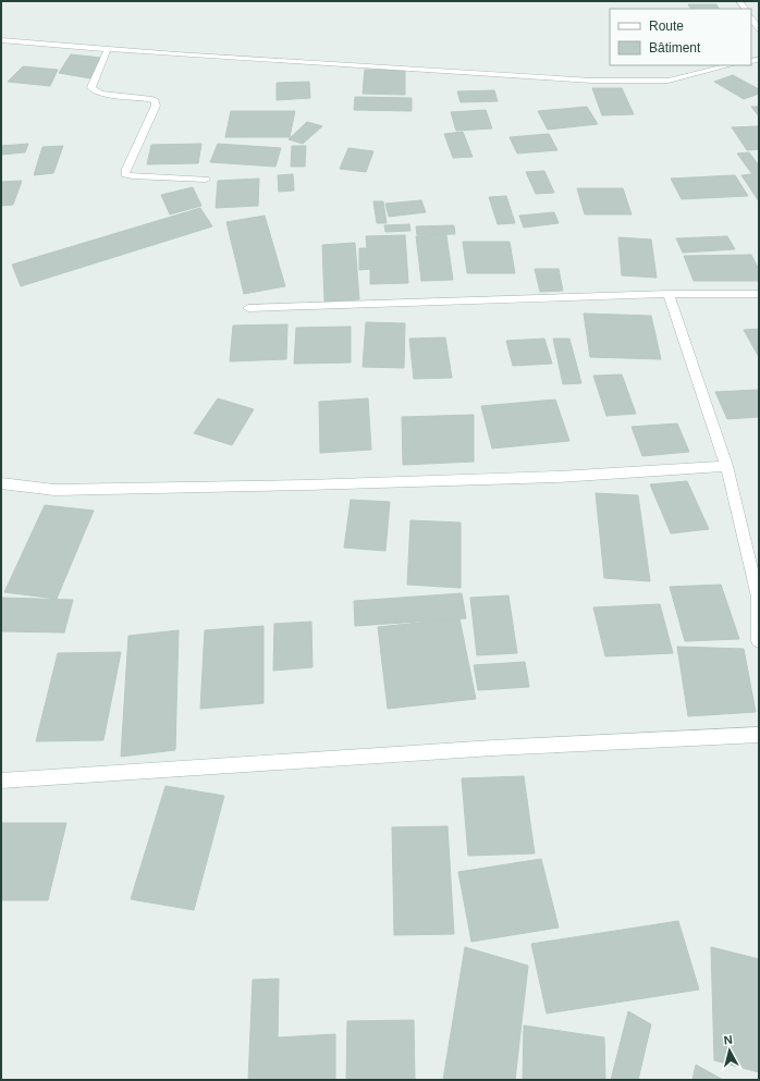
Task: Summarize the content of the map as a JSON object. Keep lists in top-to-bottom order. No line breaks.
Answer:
{"legend":["Route","Bâtiment"],"north":"top"}
